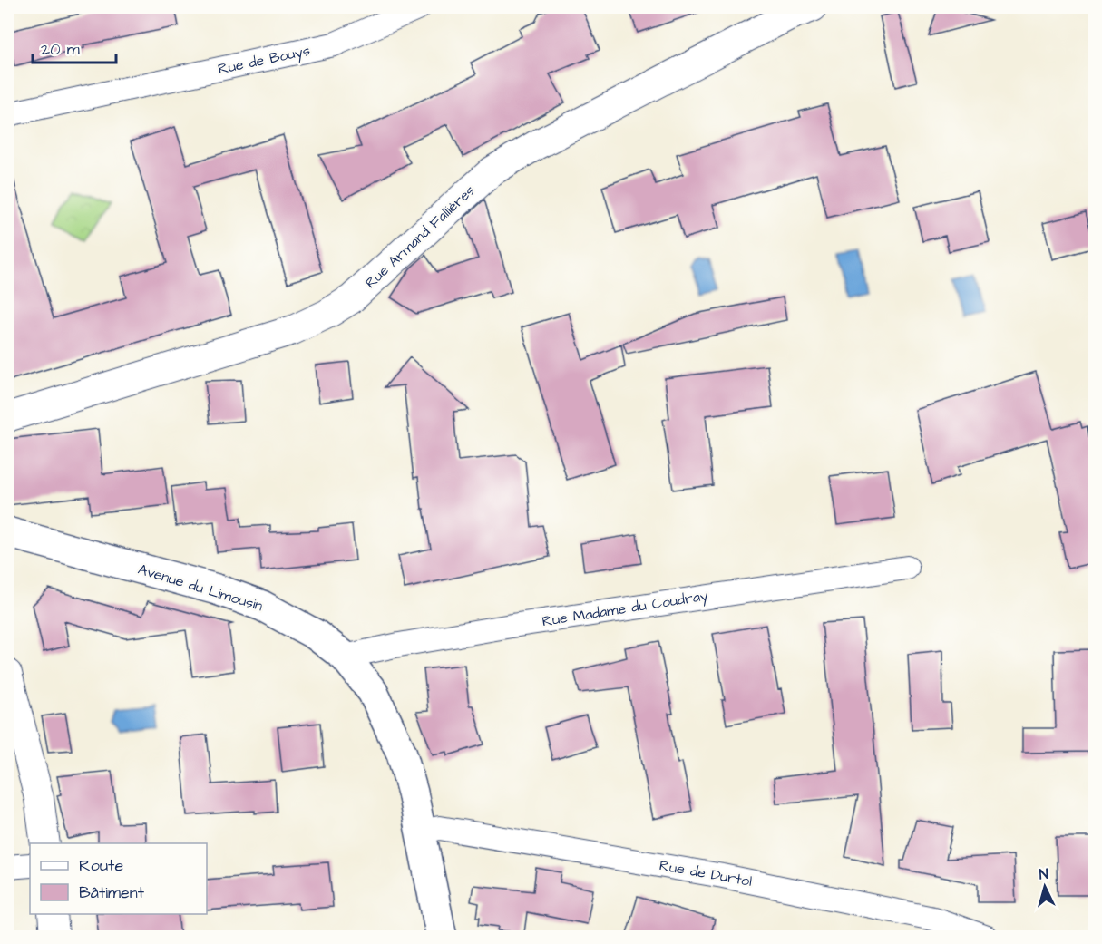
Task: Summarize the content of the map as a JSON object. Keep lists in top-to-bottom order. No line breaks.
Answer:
{"streets":{"main road":["Avenue du Limousin"],"street":["Rue de Bouys","Rue Armand Fallières","Rue Madame du Coudray","Rue de Durtol"]},"crossings":[["Avenue du Limousin","Rue Madame du Coudray"],["Avenue du Limousin","Rue de Durtol"]],"legend":["Route","Bâtiment"],"scale_bar":"20 m","north":"top"}
